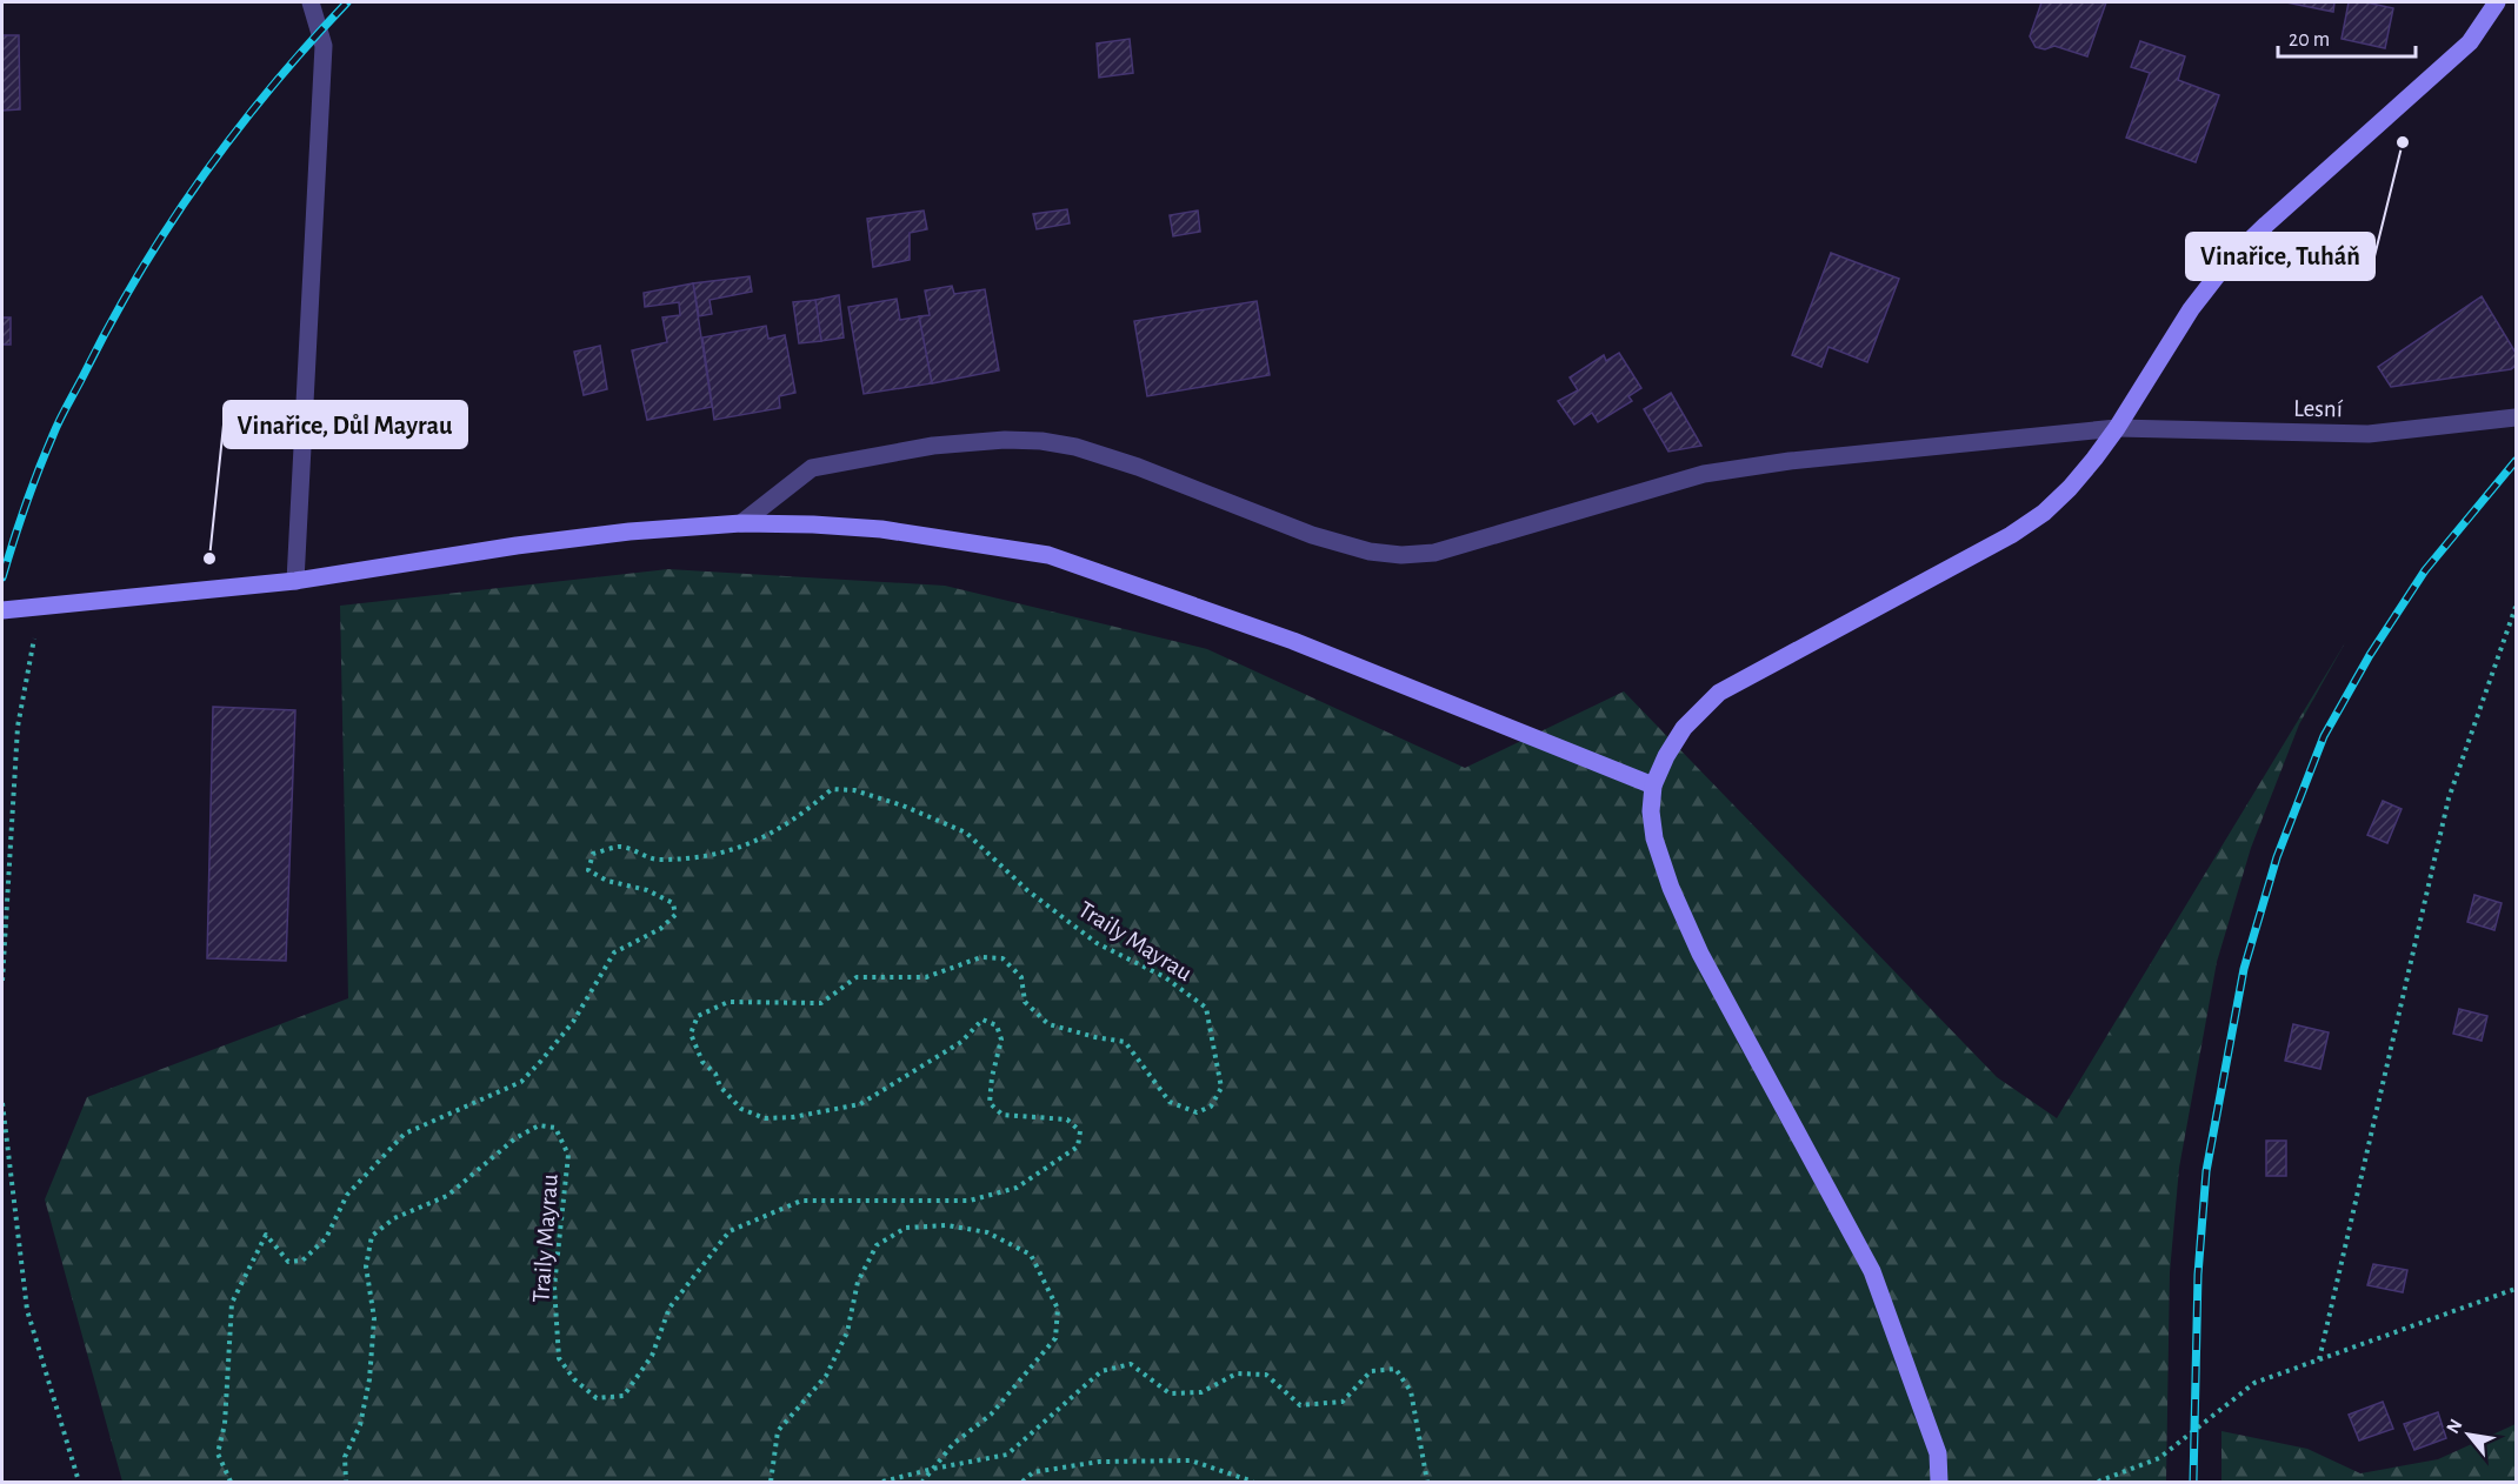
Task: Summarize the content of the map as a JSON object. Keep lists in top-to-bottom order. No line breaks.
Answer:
{"streets":{"street":["Lesní"],"path":["Traily Mayrau"]},"places":["Vinařice, Tuháň","Vinařice, Důl Mayrau"],"scale_bar":"20 m","north":"top left"}
